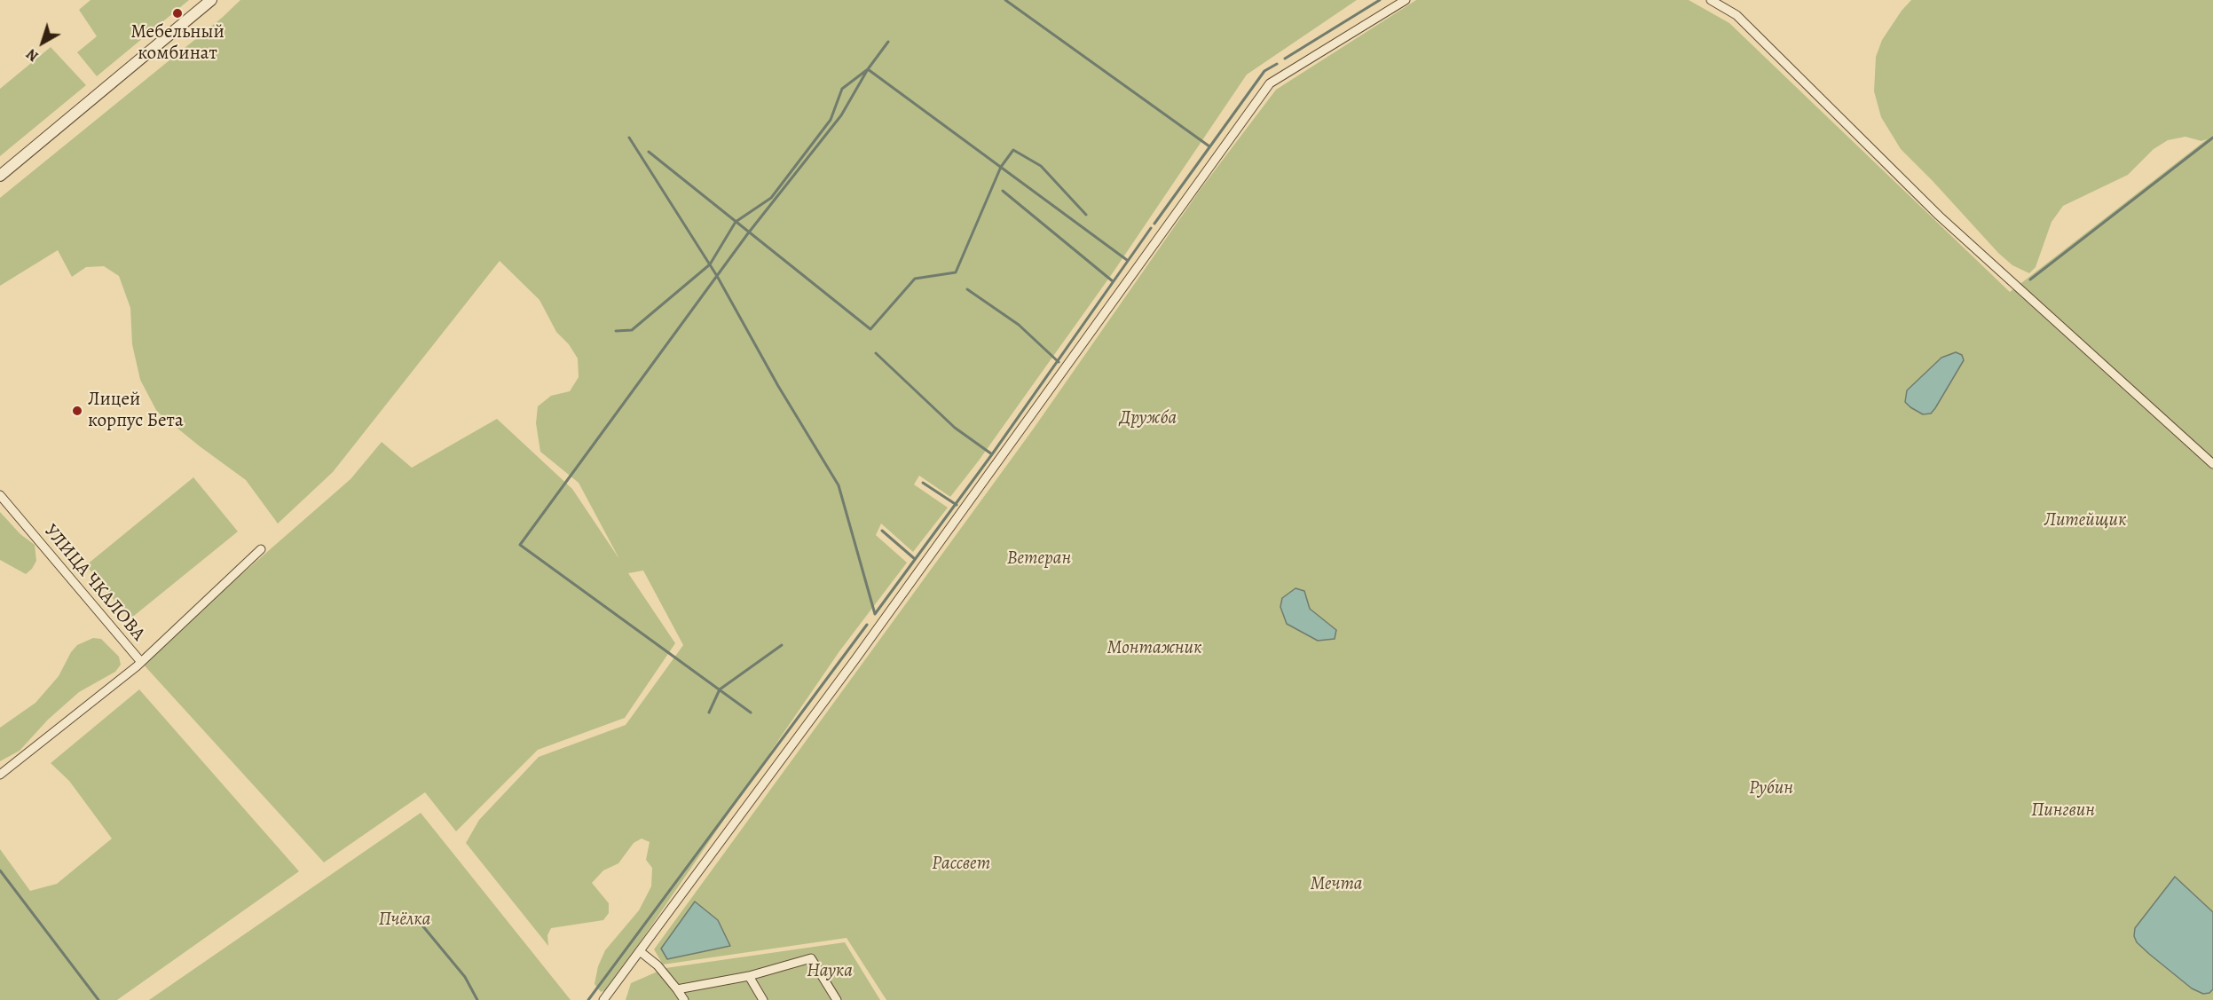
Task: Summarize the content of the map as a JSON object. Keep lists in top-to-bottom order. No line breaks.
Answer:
{"streets":{"street":["УЛИЦА ЧКАЛОВА"]},"parks":["Дружба","Литейщик","Ветеран","Монтажник","Рубин","Пингвин","Рассвет","Мечта","Пчёлка","Наука"],"places":["Мебельный комбинат","Лицей корпус Бета"],"north":"bottom left"}
